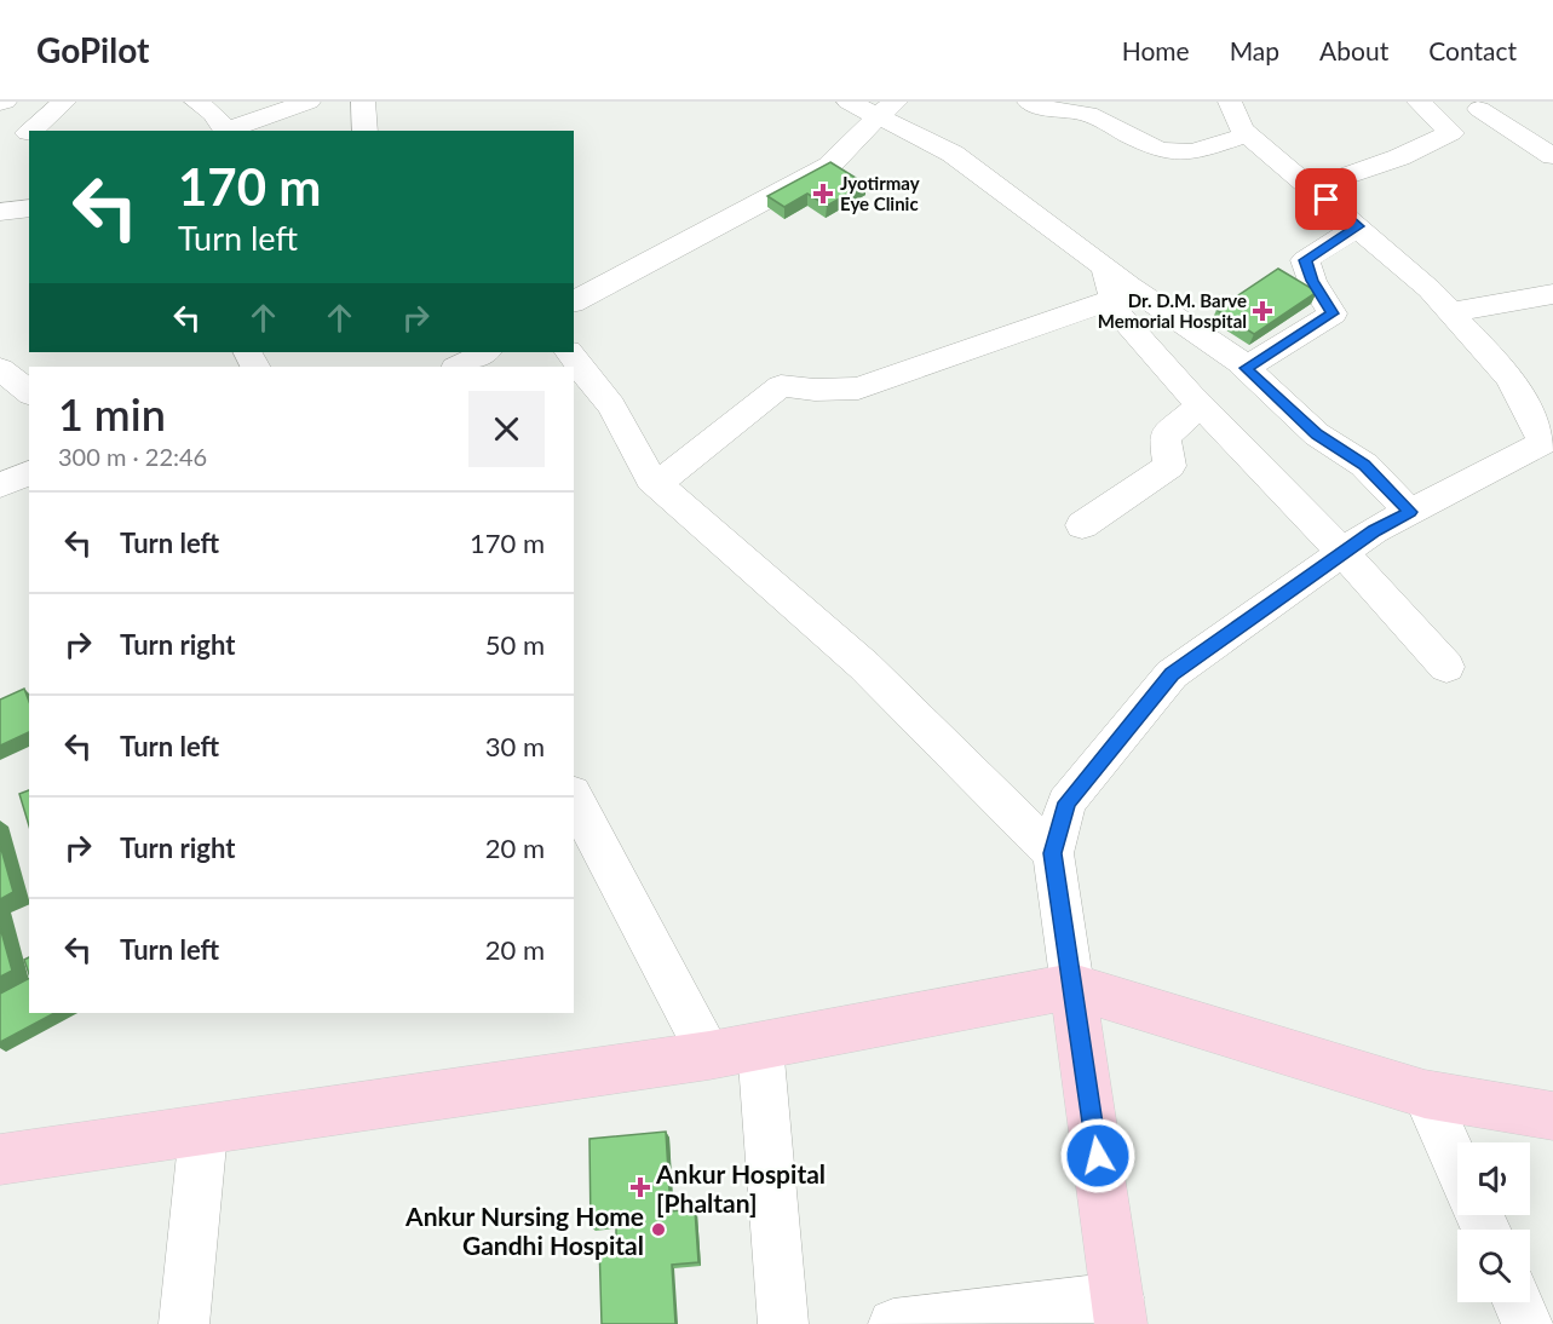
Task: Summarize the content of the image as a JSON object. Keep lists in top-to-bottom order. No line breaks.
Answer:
{"places":{"health":["Jyotirmay Eye Clinic","Dr. D.M. Barve Memorial Hospital","Ankur Hospital [Phaltan]"],"other":["Ankur Nursing Home Gandhi Hospital"]},"page":{"header":"GoPilot","nav":["Home","Map","About","Contact"],"turn":["170 m","Turn left"],"heading":["1 min","300 m · 22:46"],"list":[{"name":"Turn left","value":"170 m"},{"name":"Turn right","value":"50 m"},{"name":"Turn left","value":"30 m"},{"name":"Turn right","value":"20 m"},{"name":"Turn left","value":"20 m"}]}}
